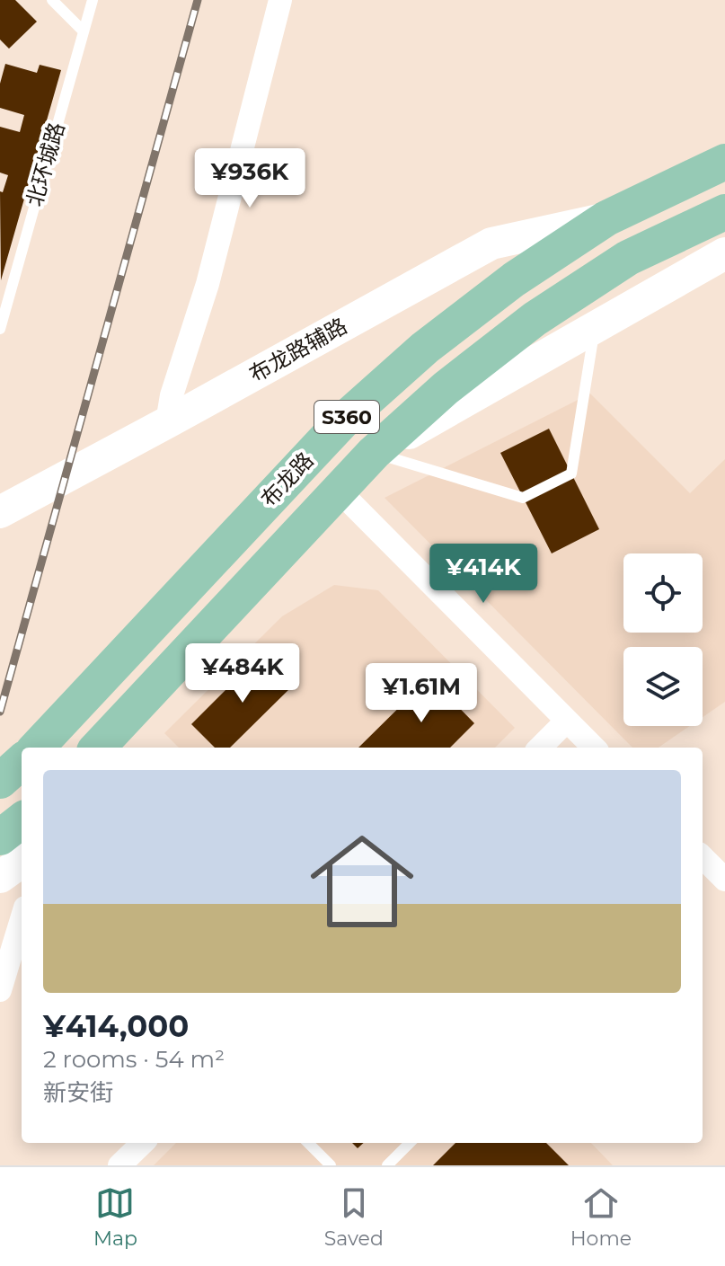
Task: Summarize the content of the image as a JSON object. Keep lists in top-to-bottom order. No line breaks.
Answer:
{"streets":{"main road":["布龙路辅路","S360","布龙路"],"lane":["北环城路"]},"crossings":[["布龙路辅路","布龙路"]],"page":{"price":["¥936K","¥414K","¥484K","¥1.61M"],"list":[{"name":"¥414,000","note":"2 rooms · 54 m² · 新安街"}],"tabs":["Map","Saved","Home"]}}
